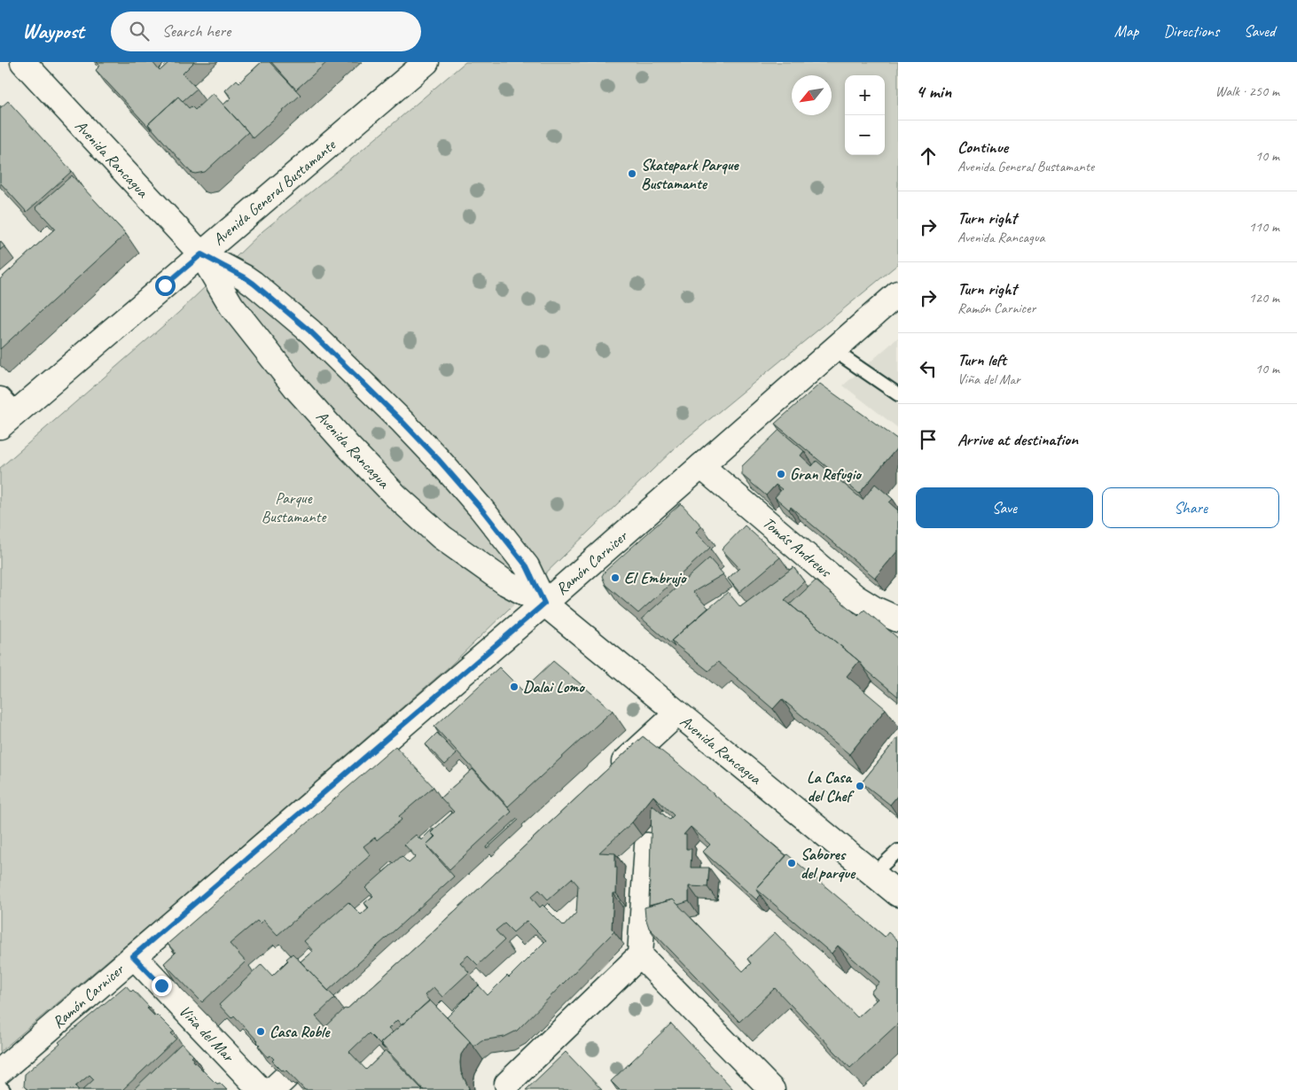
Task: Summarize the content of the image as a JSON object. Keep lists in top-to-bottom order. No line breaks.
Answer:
{"streets":{"main road":["Avenida Rancagua","Avenida General Bustamante","Tomás Andrews","Ramón Carnicer","Viña del Mar"]},"crossings":[["Avenida Rancagua","Avenida General Bustamante"],["Avenida Rancagua","Ramón Carnicer"],["Tomás Andrews","Ramón Carnicer"],["Ramón Carnicer","Viña del Mar"]],"parks":["Parque Bustamante"],"places":["Skatepark Parque Bustamante","Gran Refugio","El Embrujo","Dalai Lomo","La Casa del Chef","Sabores del parque","Casa Roble"],"north":"bottom left","page":{"header":"Waypost","search":"Search here","nav":["Map","Directions","Saved"],"heading":["4 min","Walk · 250 m"],"map_buttons":["+","−"],"list":[["Continue","Avenida General Bustamante","10 m"],["Turn right","Avenida Rancagua","110 m"],["Turn right","Ramón Carnicer","120 m"],["Turn left","Viña del Mar","10 m"],"Arrive at destination"],"buttons":["Save","Share"]}}
